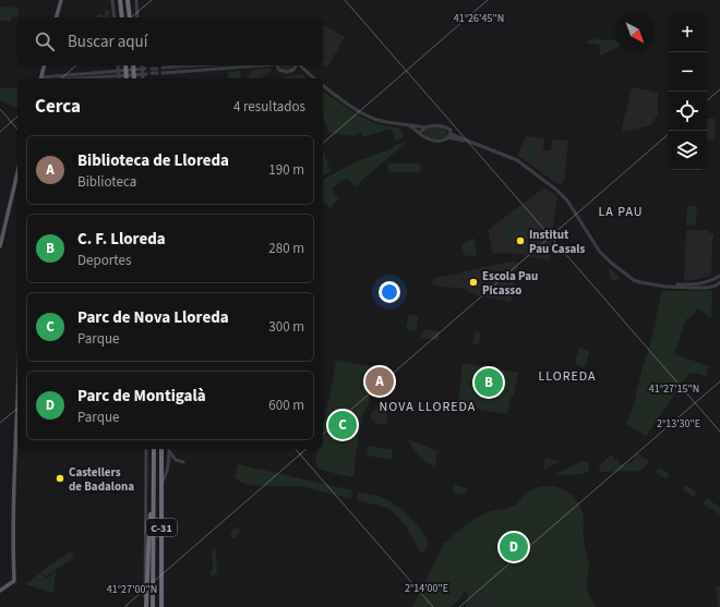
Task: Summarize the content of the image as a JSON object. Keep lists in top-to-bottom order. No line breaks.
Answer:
{"streets":{"highway":["C-31"]},"districts":["LA PAU","LLOREDA","NOVA LLOREDA"],"places":["Institut Pau Casals","Escola Pau Picasso","Castellers de Badalona"],"north":"bottom right","page":{"map_buttons":["+","−"],"search":"Buscar aquí","heading":["Cerca","4 resultados"],"list":[{"mark":"A","name":"Biblioteca de Lloreda","note":"Biblioteca","value":"190 m"},{"mark":"B","name":"C. F. Lloreda","note":"Deportes","value":"280 m"},{"mark":"C","name":"Parc de Nova Lloreda","note":"Parque","value":"300 m"},{"mark":"D","name":"Parc de Montigalà","note":"Parque","value":"600 m"}],"pins":["A","B","C","D"]},"coordinates":["41°26'45\"N","41°27'15\"N","2°13'30\"E","2°14'00\"E","41°27'00\"N"]}
